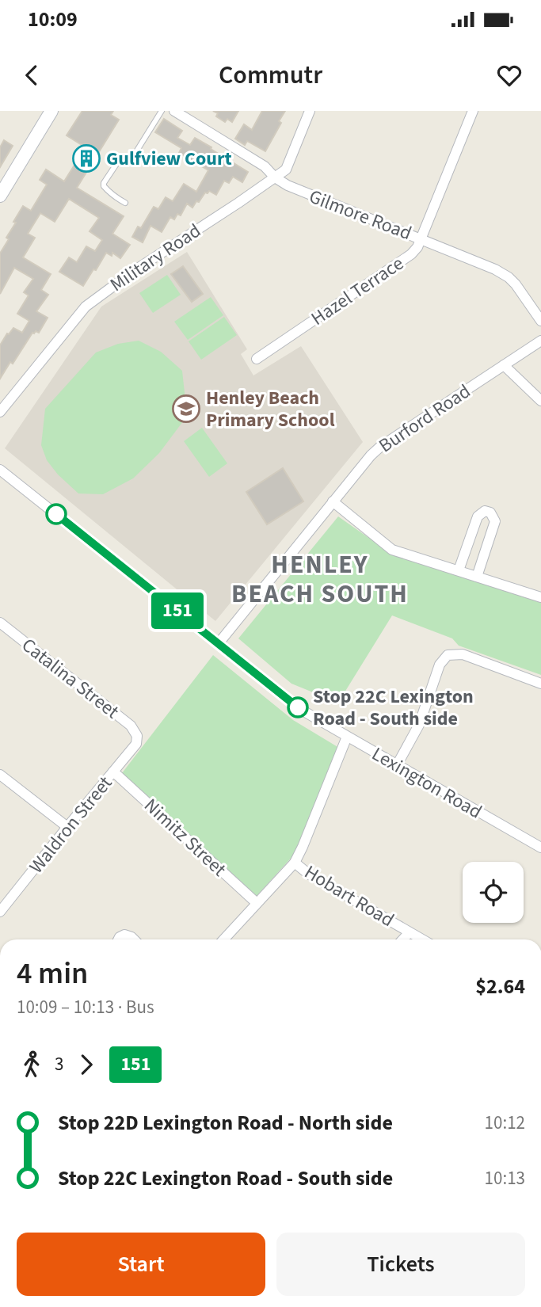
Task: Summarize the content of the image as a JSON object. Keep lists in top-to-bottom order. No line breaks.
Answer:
{"streets":{"street":["Gilmore Road","Military Road","Hazel Terrace","Burford Road","Catalina Street","Lexington Road","Waldron Street","Nimitz Street","Hobart Road"]},"crossings":[["Gilmore Road","Military Road"],["Gilmore Road","Hazel Terrace"],["Burford Road","Lexington Road"],["Catalina Street","Waldron Street"],["Waldron Street","Nimitz Street"]],"districts":["HENLEY BEACH SOUTH"],"places":{"building":["Gulfview Court"],"school or university":["Henley Beach Primary School"],"other":["Stop 22C Lexington Road - South side"]},"lines":["bus line 151"],"page":{"status":"10:09","header":"Commutr","on_map":"151","heading":["4 min","10:09 – 10:13 · Bus","$2.64"],"legs":["3","151"],"list":[{"name":"Stop 22D Lexington Road - North side","value":"10:12"},{"name":"Stop 22C Lexington Road - South side","value":"10:13"}],"buttons":["Start","Tickets"]}}
